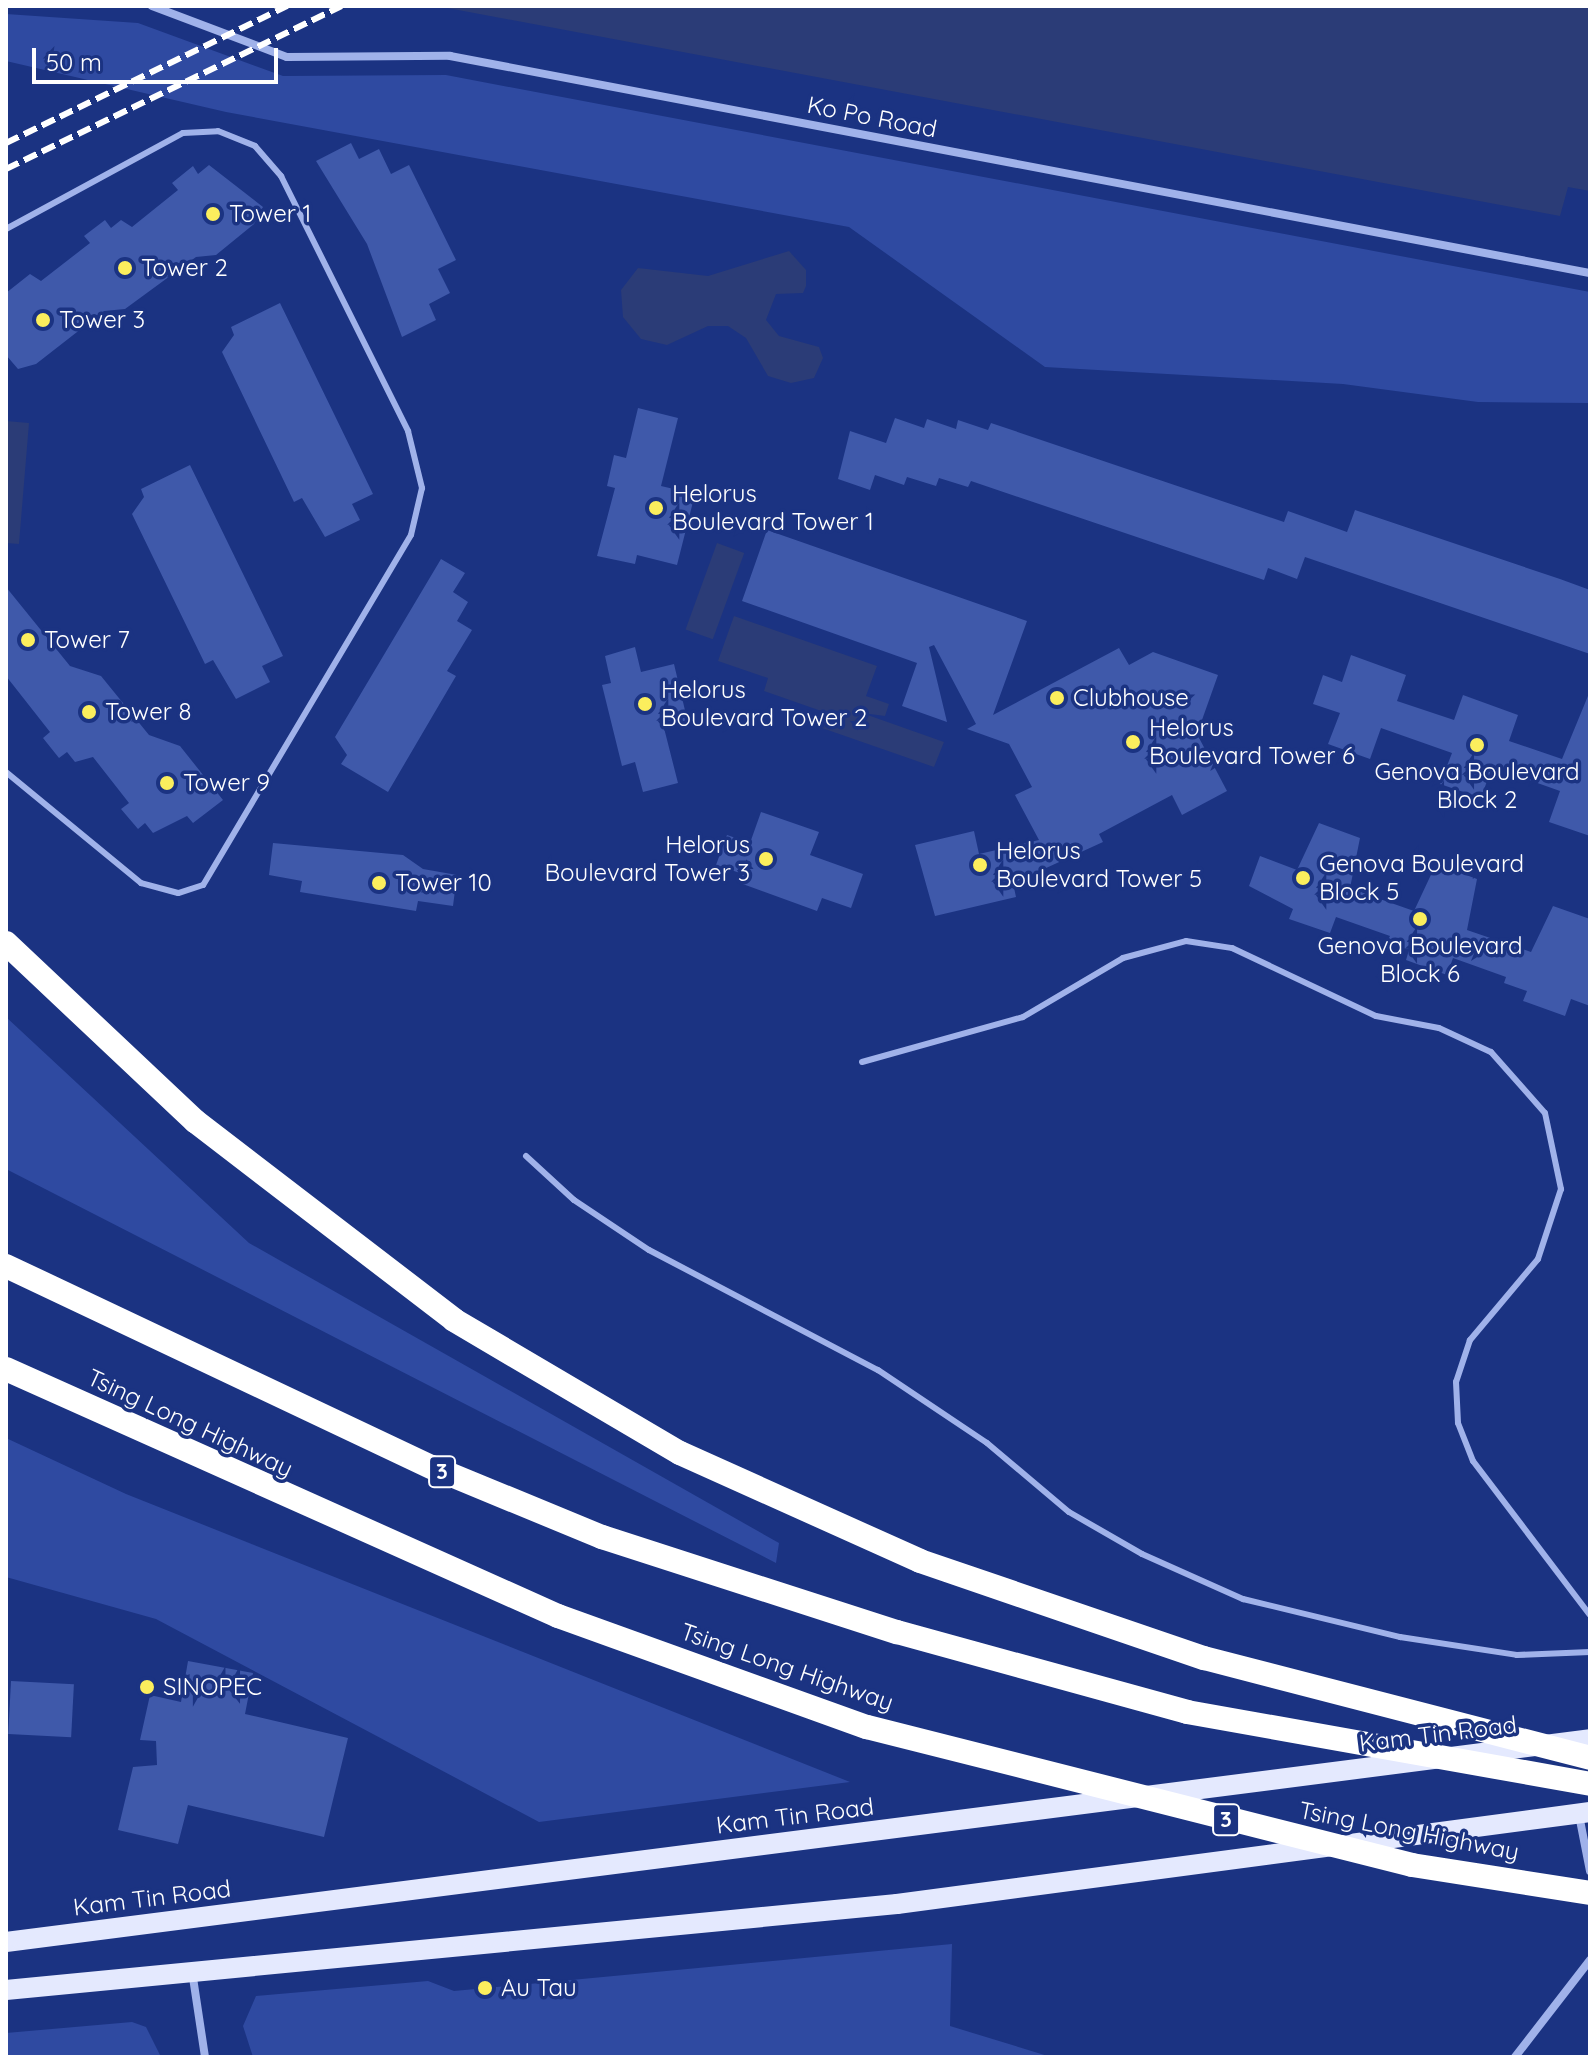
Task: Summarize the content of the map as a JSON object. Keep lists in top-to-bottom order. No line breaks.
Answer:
{"streets":{"highway":["Tsing Long Highway","3"],"main road":["Kam Tin Road"],"street":["Ko Po Road"]},"places":["Tower 1","Tower 2","Tower 3","Helorus Boulevard Tower 1","Tower 7","Clubhouse","Helorus Boulevard Tower 2","Tower 8","Helorus Boulevard Tower 6","Genova Boulevard Block 2","Tower 9","Helorus Boulevard Tower 3","Helorus Boulevard Tower 5","Genova Boulevard Block 5","Tower 10","Genova Boulevard Block 6","SINOPEC","Au Tau"],"scale_bar":"50 m"}
